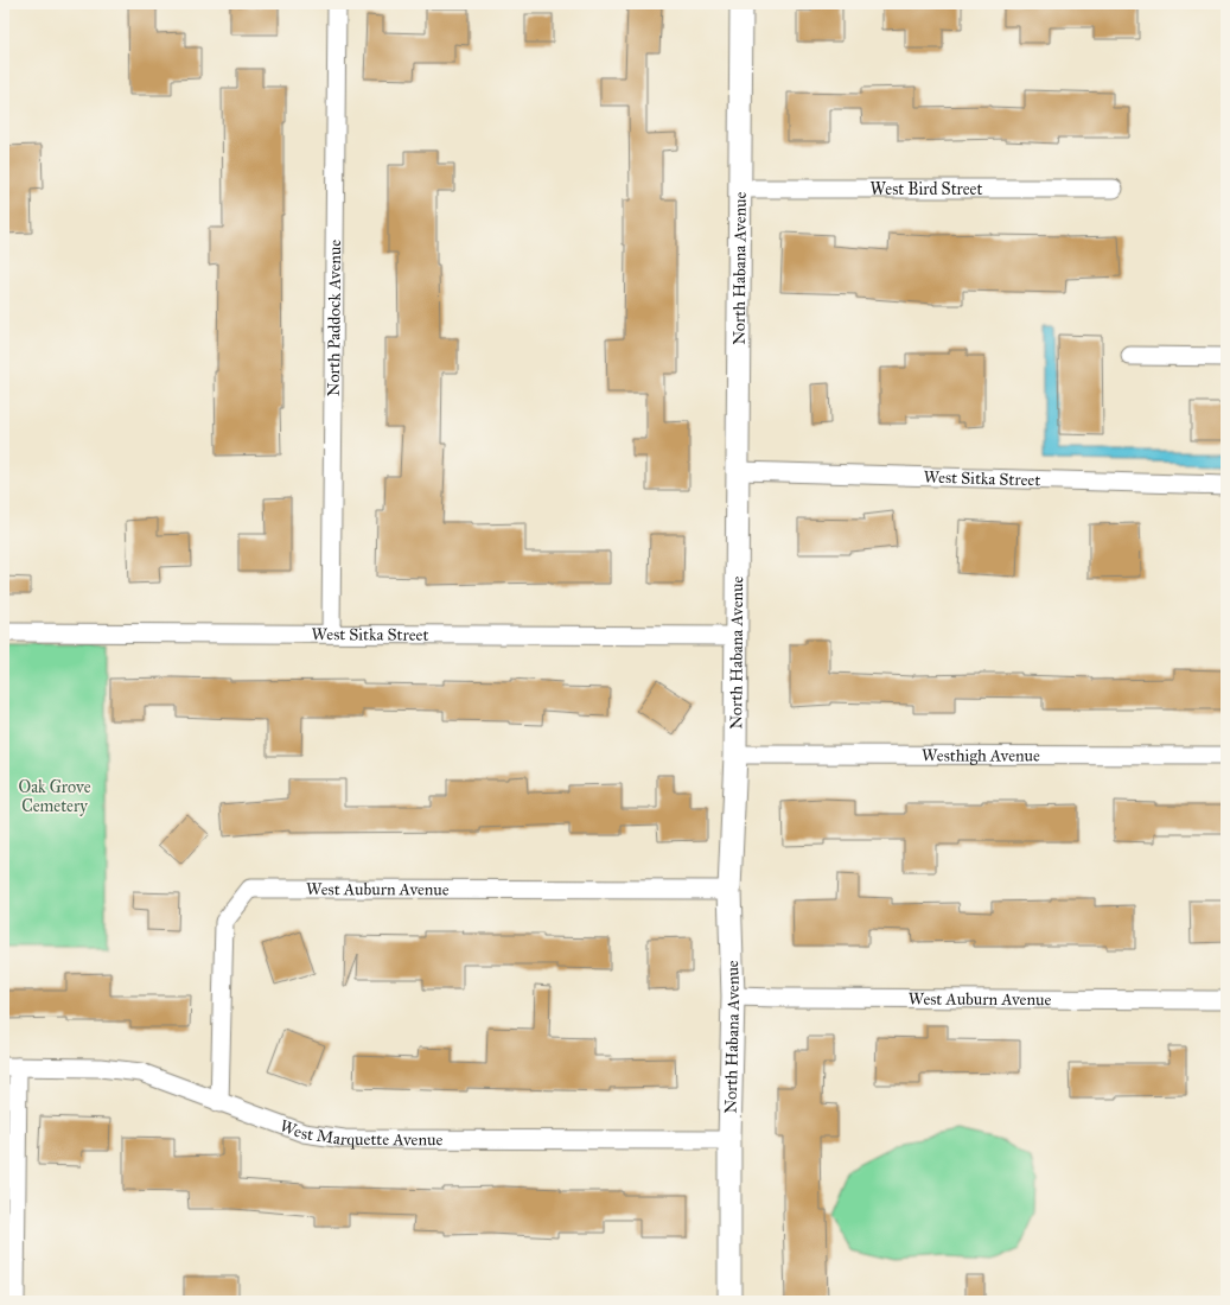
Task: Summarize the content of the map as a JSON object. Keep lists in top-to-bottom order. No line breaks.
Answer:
{"streets":{"street":["West Bird Street","North Habana Avenue","North Paddock Avenue","West Sitka Street","Westhigh Avenue","West Auburn Avenue","West Marquette Avenue"]},"crossings":[["West Bird Street","North Habana Avenue"],["North Habana Avenue","West Sitka Street"],["North Habana Avenue","Westhigh Avenue"],["North Habana Avenue","West Auburn Avenue"],["North Habana Avenue","West Marquette Avenue"],["North Paddock Avenue","West Sitka Street"],["West Auburn Avenue","West Marquette Avenue"]],"parks":["Oak Grove Cemetery"]}
